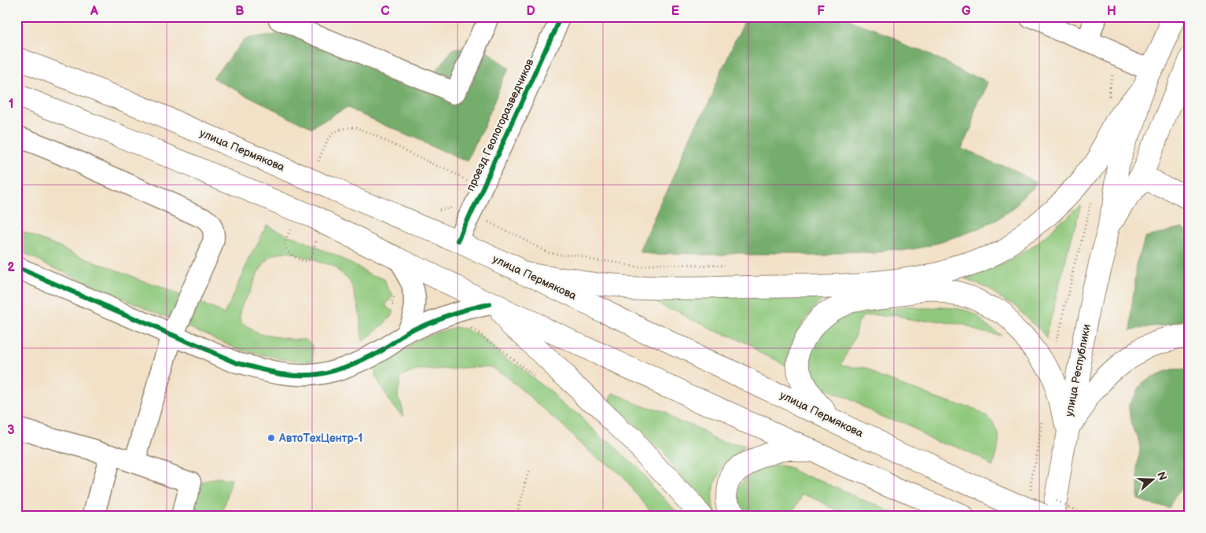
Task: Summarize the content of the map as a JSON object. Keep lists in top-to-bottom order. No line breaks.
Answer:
{"streets":{"main road":["улица Пермякова","улица Республики"],"street":["проезд Геологоразведчиков"]},"crossings":[["проезд Геологоразведчиков","улица Пермякова"]],"places":["АвтоТехЦентр-1"],"north":"right","grid":{"columns":["A","B","C","D","E","F","G","H"],"rows":["1","2","3"]}}
